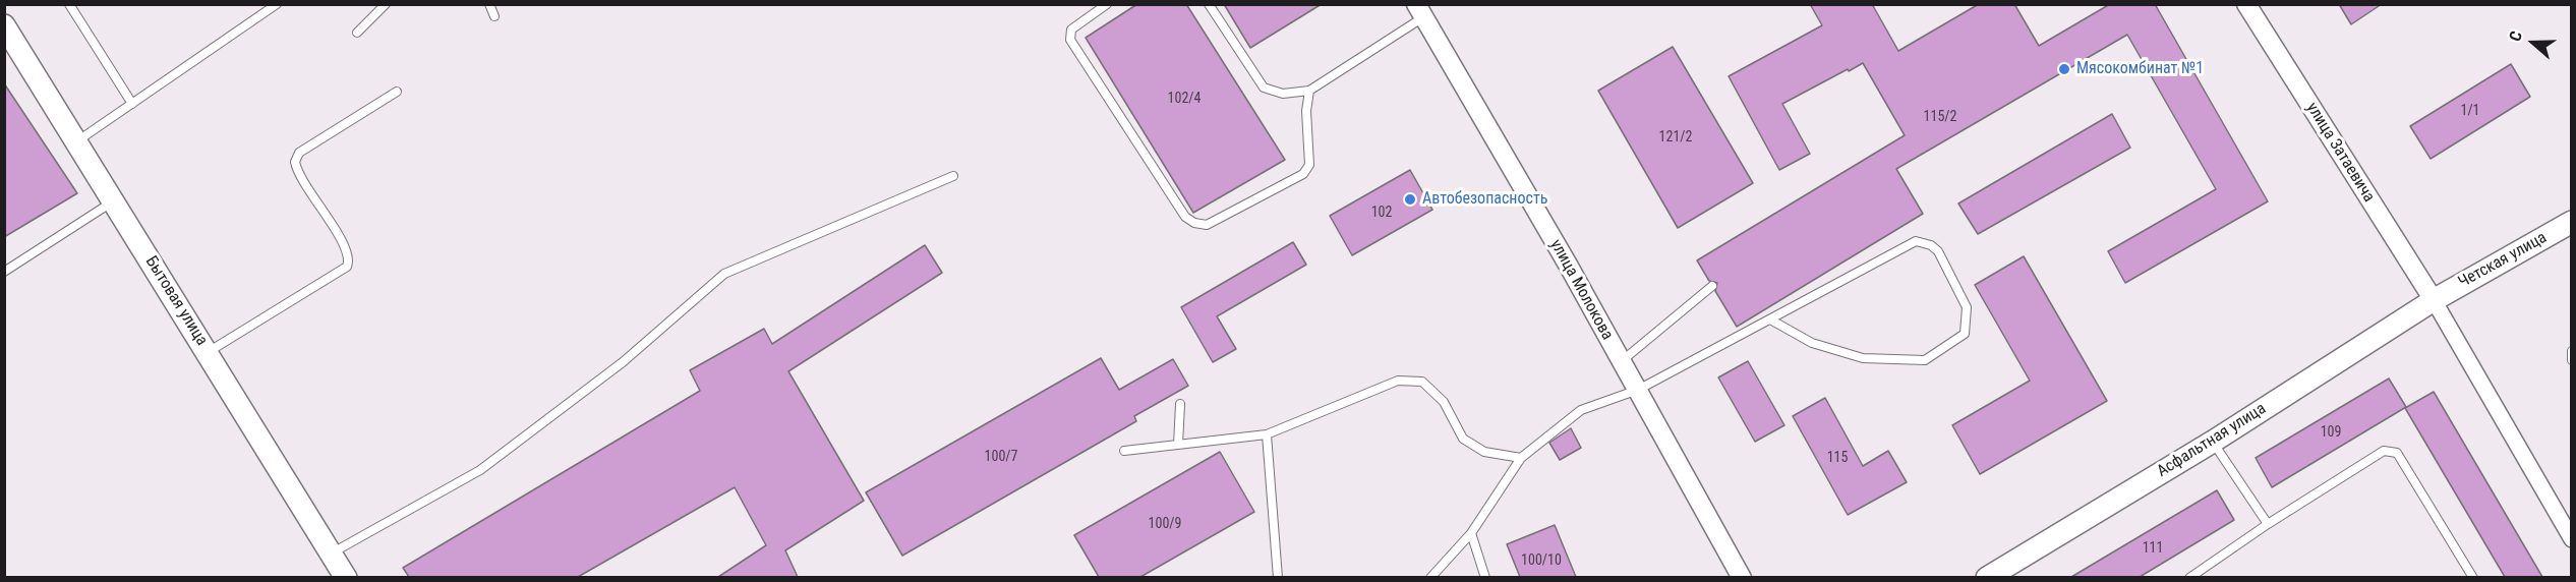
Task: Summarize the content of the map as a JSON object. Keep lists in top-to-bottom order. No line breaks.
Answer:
{"streets":{"main road":["Четская улица","Бытовая улица","Асфальтная улица"],"street":["улица Затаевича","улица Молокова"]},"crossings":[["улица Затаевича","Четская улица"],["улица Затаевича","Асфальтная улица"],["Четская улица","Асфальтная улица"]],"places":["Мясокомбинат №1","Автобезопасность"],"house_numbers":["102/4","1/1","115/2","121/2","102","109","100/7","115","100/9","111","100/10"],"north":"left"}
